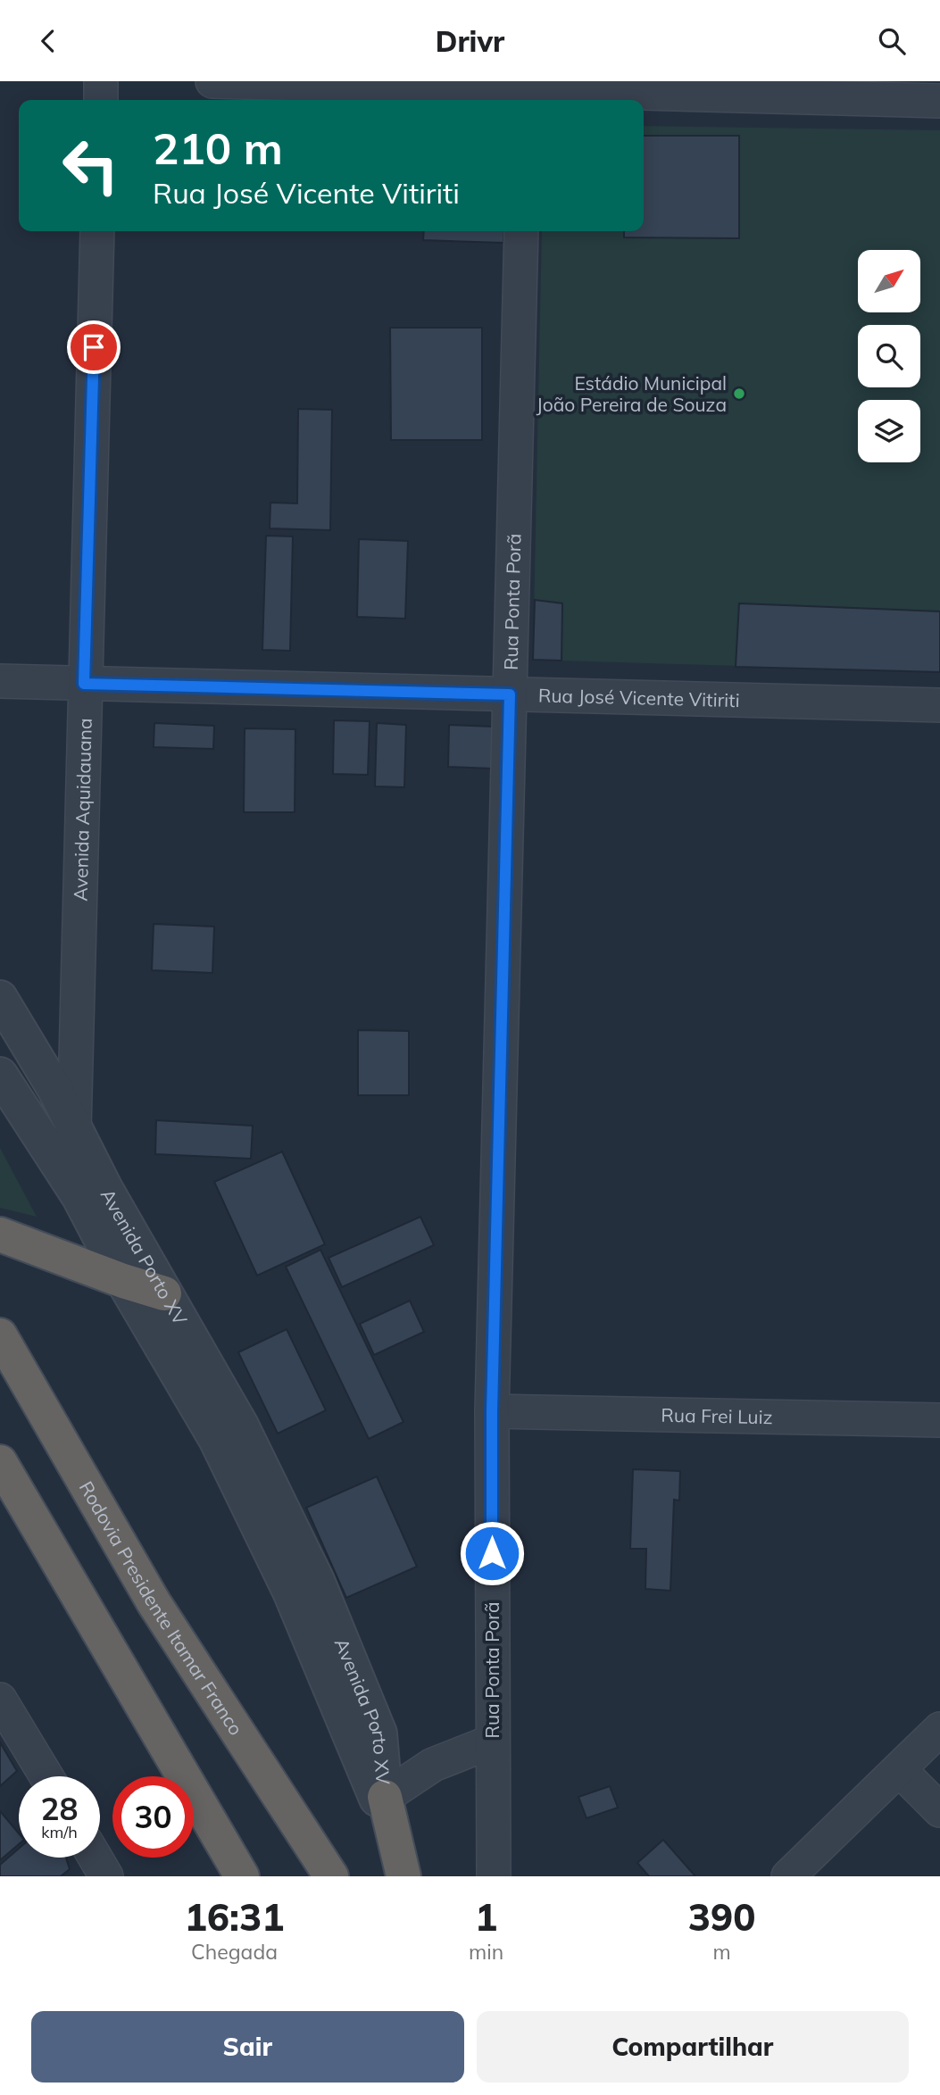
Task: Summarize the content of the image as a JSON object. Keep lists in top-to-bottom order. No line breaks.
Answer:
{"streets":{"highway":["Rodovia Presidente Itamar Franco"],"street":["Rua Ponta Porã","Rua José Vicente Vitiriti","Avenida Aquidauana","Avenida Porto XV","Rua Frei Luiz"]},"crossings":[["Rua Ponta Porã","Rua José Vicente Vitiriti"],["Rua Ponta Porã","Rua Frei Luiz"],["Rua José Vicente Vitiriti","Avenida Aquidauana"],["Avenida Aquidauana","Avenida Porto XV"]],"places":["Estádio Municipal João Pereira de Souza"],"north":"top right","page":{"header":"Drivr","turn":["210 m","Rua José Vicente Vitiriti"],"speed":"28 km/h","limit":"30","eta":["16:31","Chegada","1","min","390","m"],"buttons":["Sair","Compartilhar"]}}
